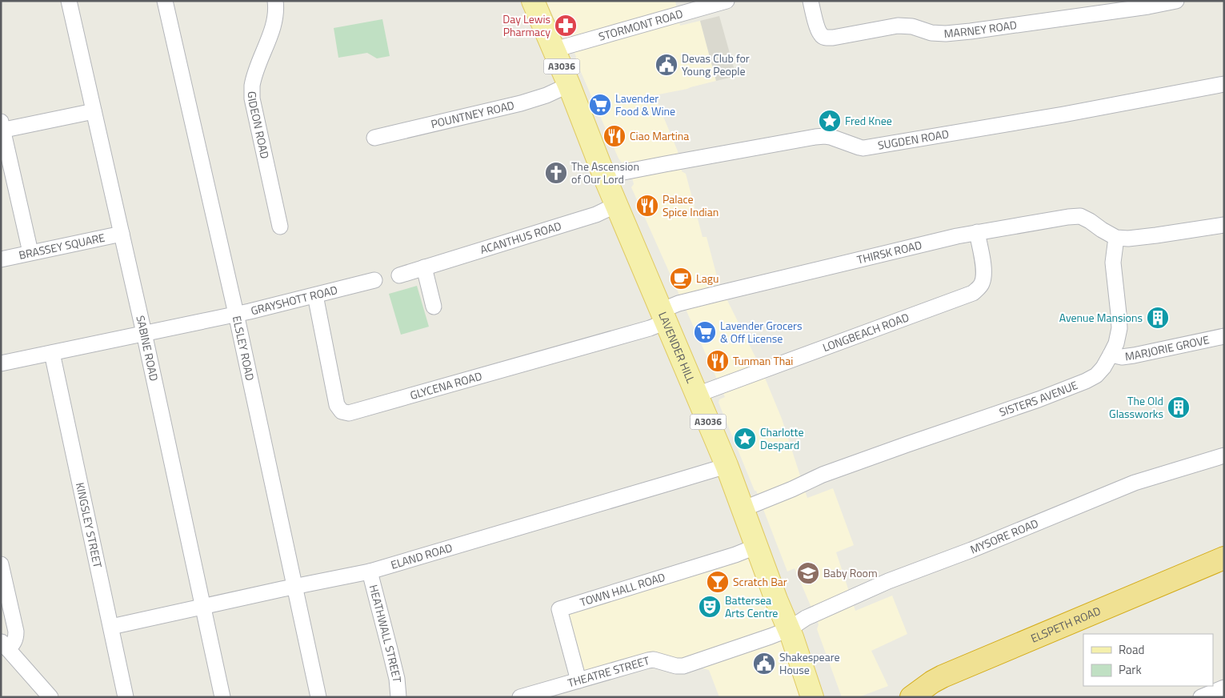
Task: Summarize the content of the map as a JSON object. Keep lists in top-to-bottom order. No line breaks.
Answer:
{"streets":{"highway":["ELSPETH ROAD"],"main road":["A3036","LAVENDER HILL"],"street":["STORMONT ROAD","MARNEY ROAD","POUNTNEY ROAD","GIDEON ROAD","SUGDEN ROAD","ACANTHUS ROAD","BRASSEY SQUARE","THIRSK ROAD","GRAYSHOTT ROAD","LONGBEACH ROAD","MARJORIE GROVE","SABINE ROAD","ELSLEY ROAD","GLYCENA ROAD","SISTERS AVENUE","KINGSLEY STREET","MYSORE ROAD","ELAND ROAD","TOWN HALL ROAD","HEATHWALL STREET","THEATRE STREET"]},"crossings":[["STORMONT ROAD","LAVENDER HILL"],["POUNTNEY ROAD","LAVENDER HILL"],["SUGDEN ROAD","LAVENDER HILL"],["ACANTHUS ROAD","LAVENDER HILL"],["BRASSEY SQUARE","SABINE ROAD"],["THIRSK ROAD","LONGBEACH ROAD"],["THIRSK ROAD","LAVENDER HILL"],["THIRSK ROAD","GLYCENA ROAD"],["THIRSK ROAD","SISTERS AVENUE"],["GRAYSHOTT ROAD","SABINE ROAD"],["GRAYSHOTT ROAD","ELSLEY ROAD"],["GRAYSHOTT ROAD","GLYCENA ROAD"],["GRAYSHOTT ROAD","KINGSLEY STREET"],["LONGBEACH ROAD","LAVENDER HILL"],["LAVENDER HILL","GLYCENA ROAD"],["LAVENDER HILL","SISTERS AVENUE"],["LAVENDER HILL","MYSORE ROAD"],["LAVENDER HILL","ELAND ROAD"],["LAVENDER HILL","TOWN HALL ROAD"],["LAVENDER HILL","THEATRE STREET"],["MARJORIE GROVE","SISTERS AVENUE"],["SABINE ROAD","ELAND ROAD"],["ELSLEY ROAD","ELAND ROAD"],["KINGSLEY STREET","ELAND ROAD"],["MYSORE ROAD","THEATRE STREET"],["ELAND ROAD","HEATHWALL STREET"],["TOWN HALL ROAD","THEATRE STREET"]],"places":{"pharmacy":["Day Lewis Pharmacy"],"public building":["Devas Club for Young People","Shakespeare House"],"supermarket":["Lavender Food & Wine","Lavender Grocers & Off License"],"place":["Fred Knee","Charlotte Despard"],"restaurant":["Ciao Martina","Palace Spice Indian","Tunman Thai"],"church":["The Ascension of Our Lord"],"cafe":["Lagu"],"building":["Avenue Mansions","The Old Glassworks"],"school or university":["Baby Room"],"bar":["Scratch Bar"],"theatre":["Battersea Arts Centre"]},"legend":["Road","Park"]}
